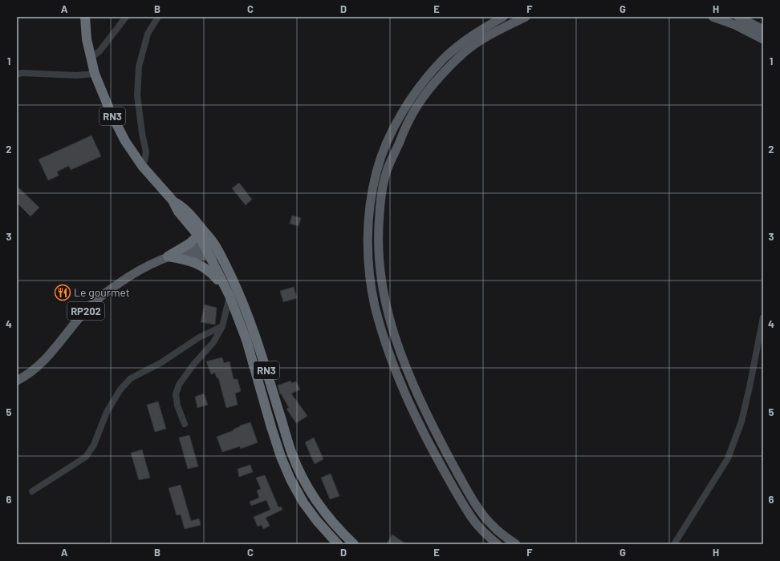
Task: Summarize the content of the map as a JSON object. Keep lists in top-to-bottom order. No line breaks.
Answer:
{"streets":{"highway":["RN3"],"main road":["RP202"]},"places":{"restaurant":["Le gourmet"]},"grid":{"columns":["A","B","C","D","E","F","G","H"],"rows":["1","2","3","4","5","6"]}}
